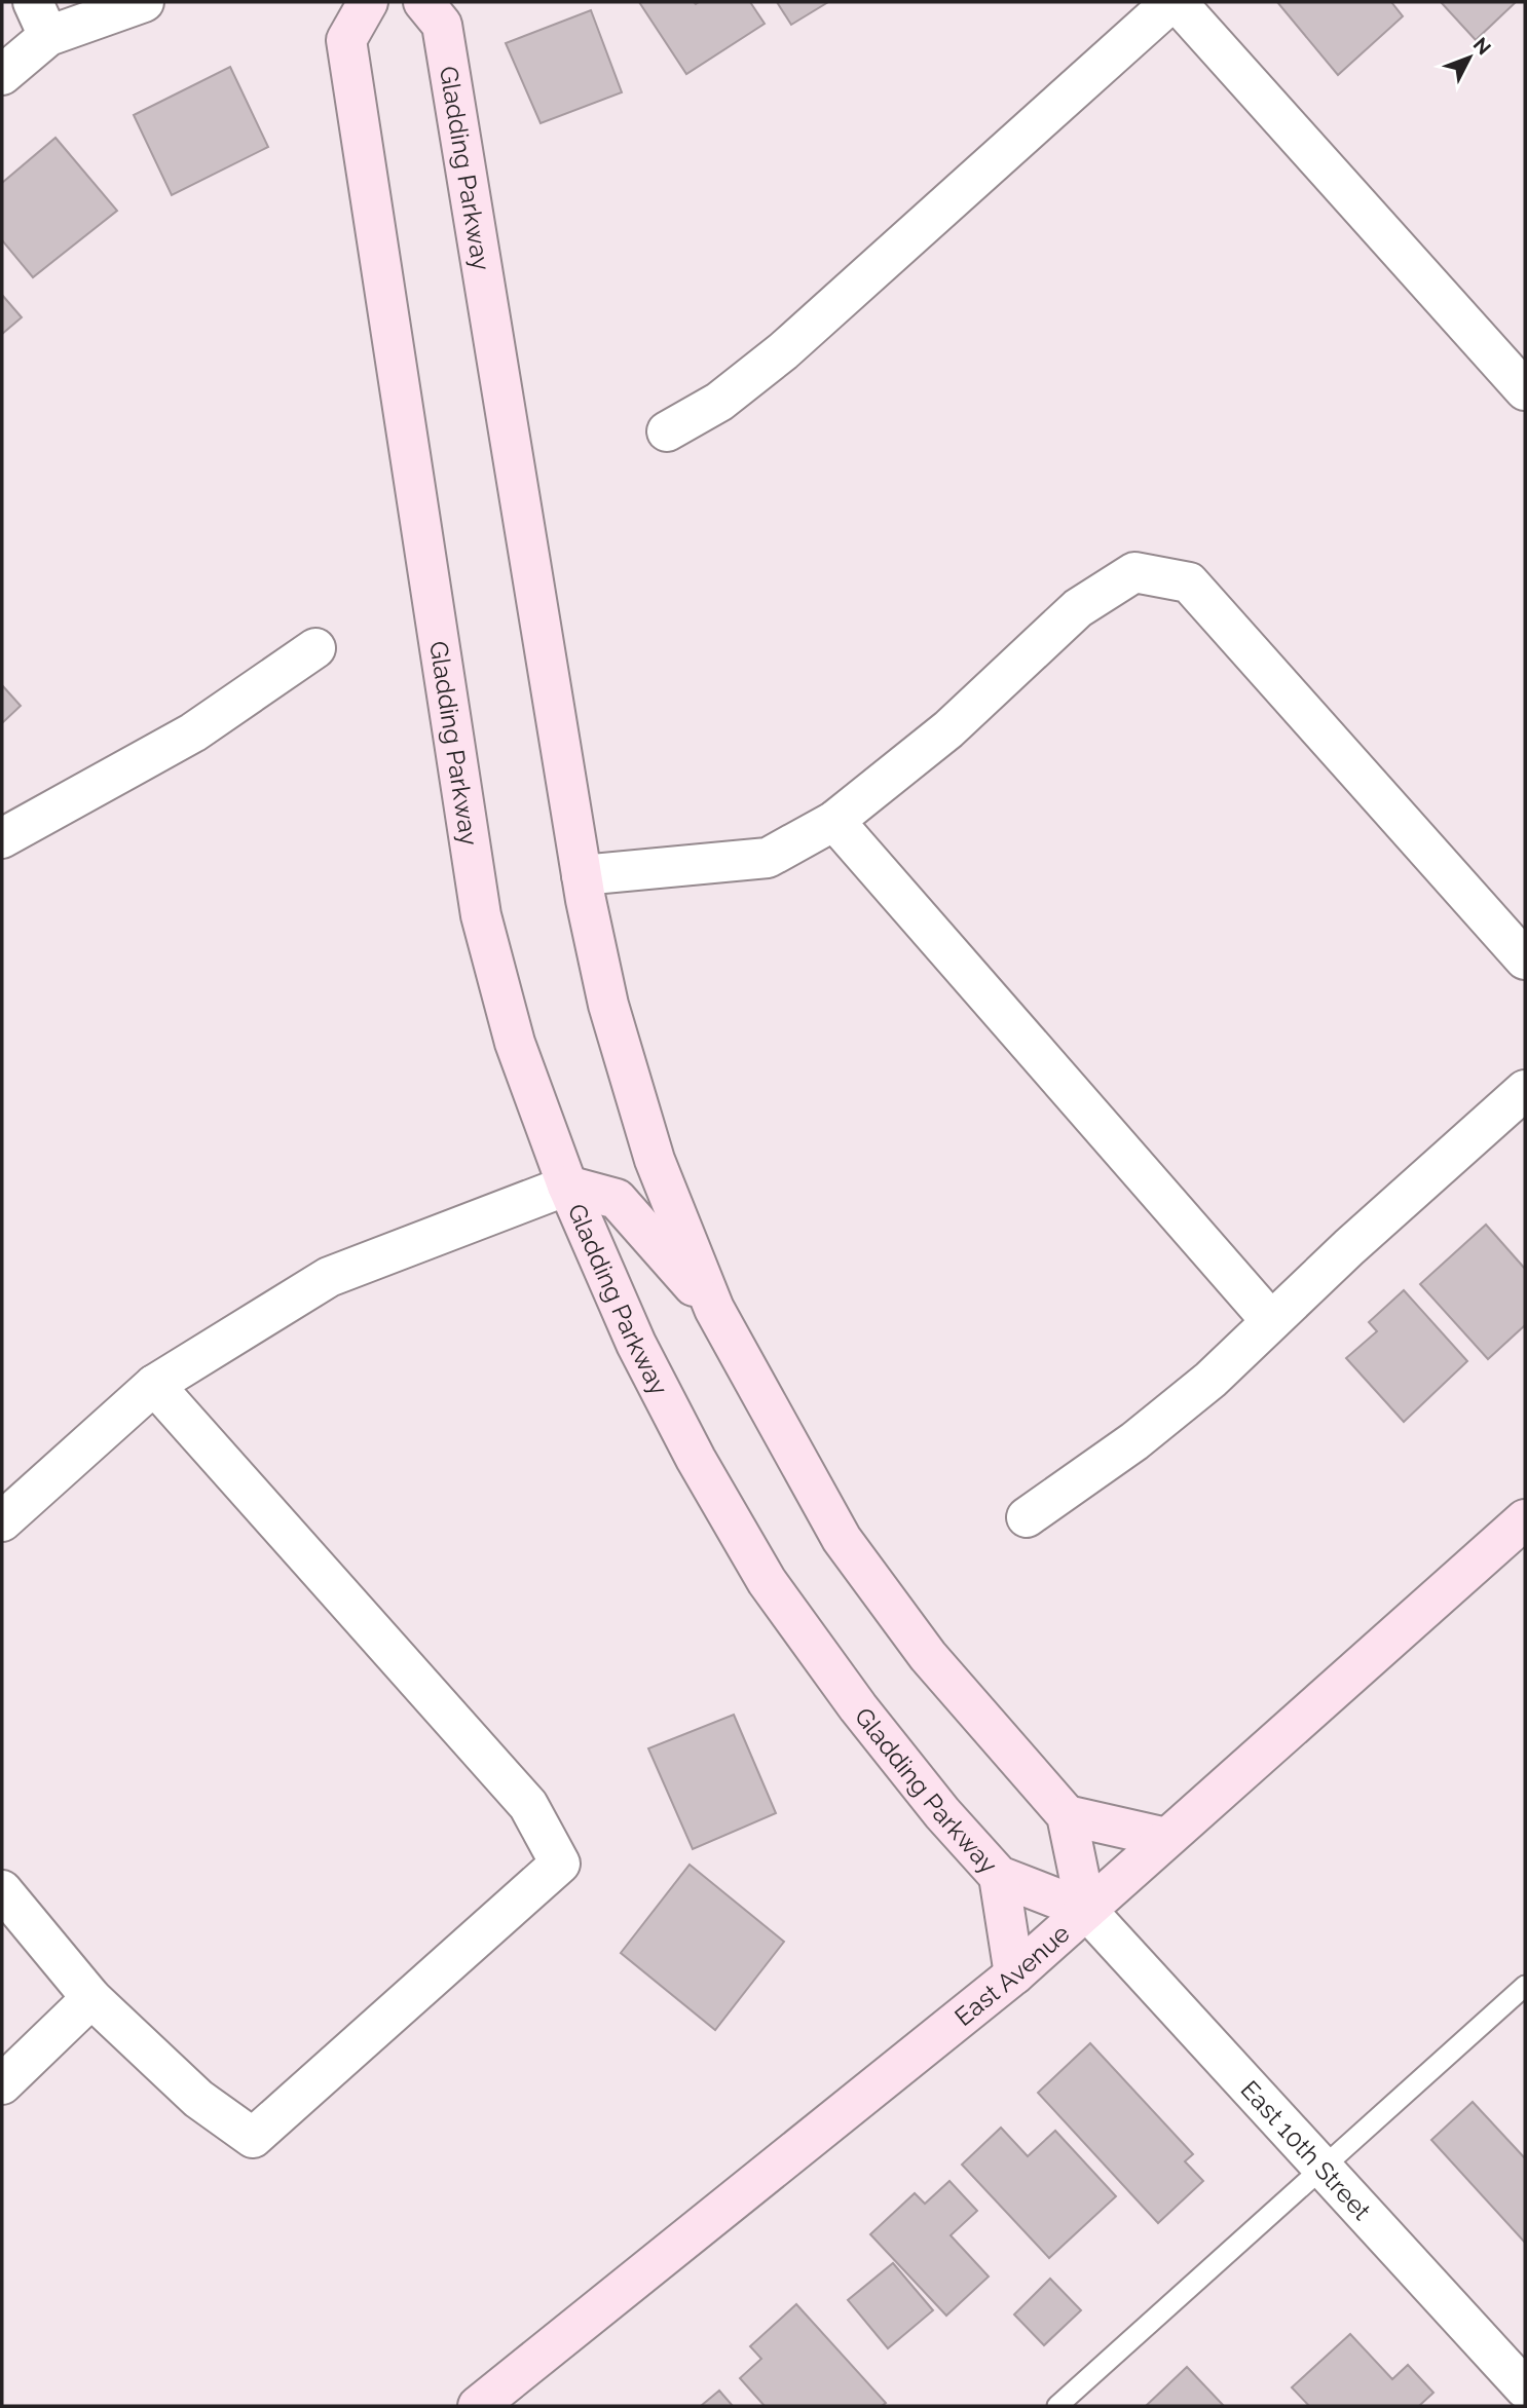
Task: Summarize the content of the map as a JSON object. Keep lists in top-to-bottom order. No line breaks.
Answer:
{"streets":{"street":["Gladding Parkway","East Avenue","East 10th Street"]},"crossings":[["Gladding Parkway","East Avenue"],["Gladding Parkway","East 10th Street"],["East Avenue","East 10th Street"]],"north":"top right"}
